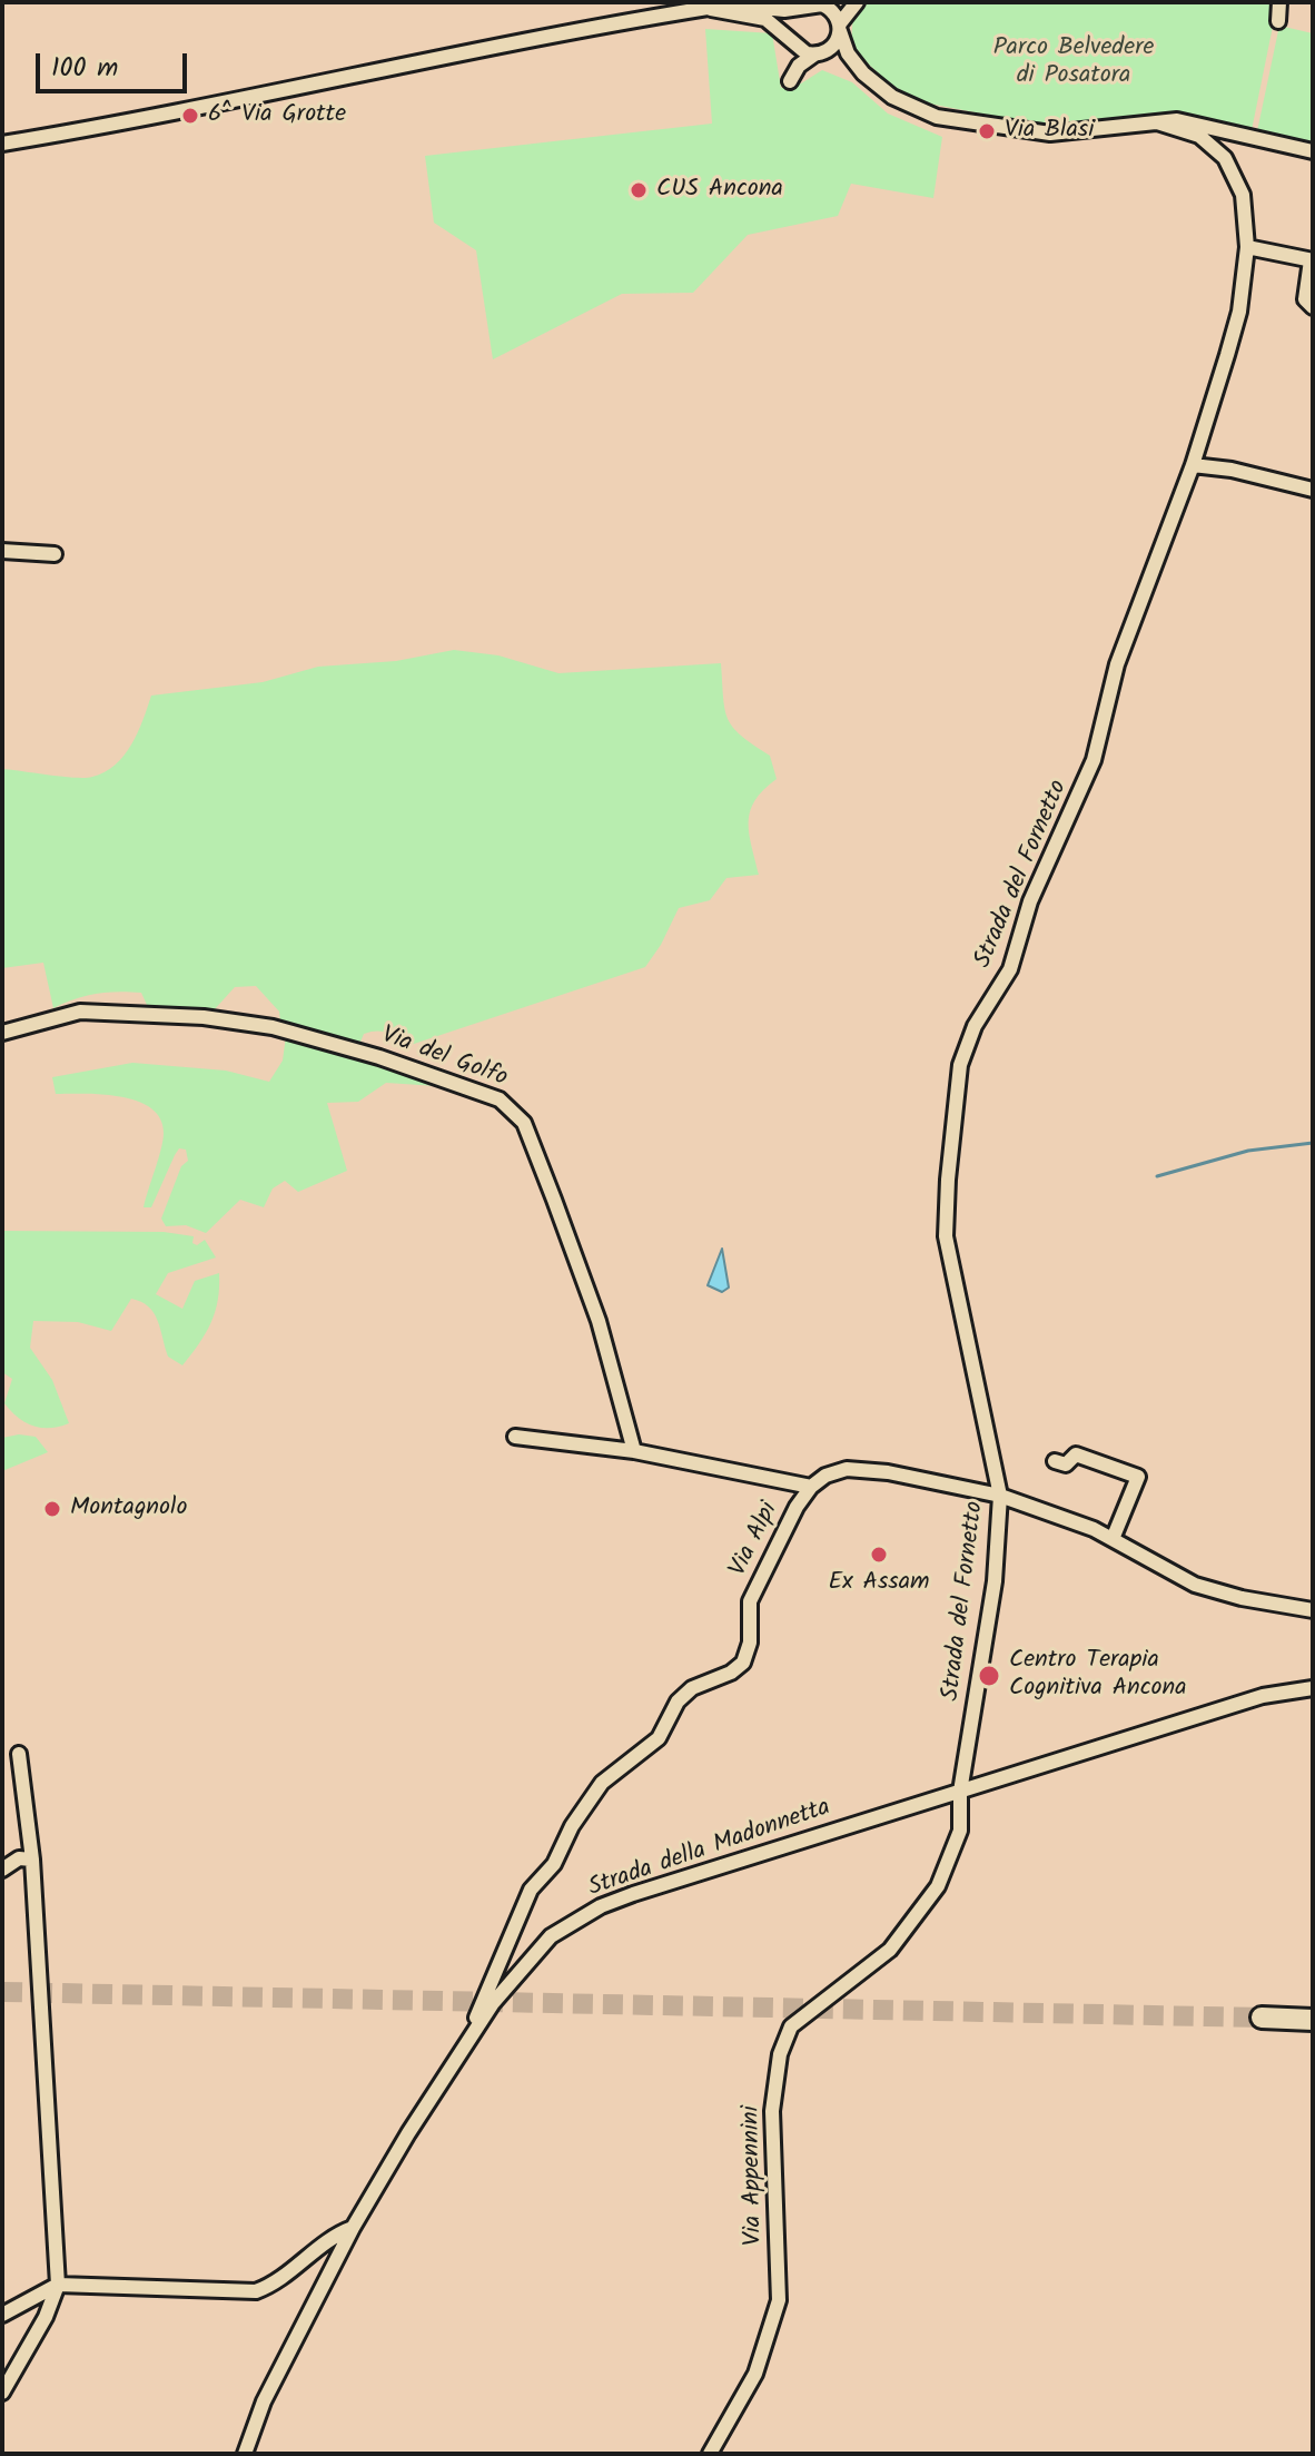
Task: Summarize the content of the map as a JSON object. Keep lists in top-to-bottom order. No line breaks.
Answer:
{"streets":{"street":["Strada del Fornetto","Via del Golfo","Via Alpi","Strada della Madonnetta","Via Appennini"]},"crossings":[["Strada del Fornetto","Via Alpi"],["Strada del Fornetto","Strada della Madonnetta"],["Strada del Fornetto","Via Appennini"],["Via Alpi","Strada della Madonnetta"],["Strada della Madonnetta","Via Appennini"]],"parks":["Parco Belvedere di Posatora"],"places":["6^ Via Grotte","Via Blasi","CUS Ancona","Montagnolo","Ex Assam","Centro Terapia Cognitiva Ancona"],"scale_bar":"100 m"}
